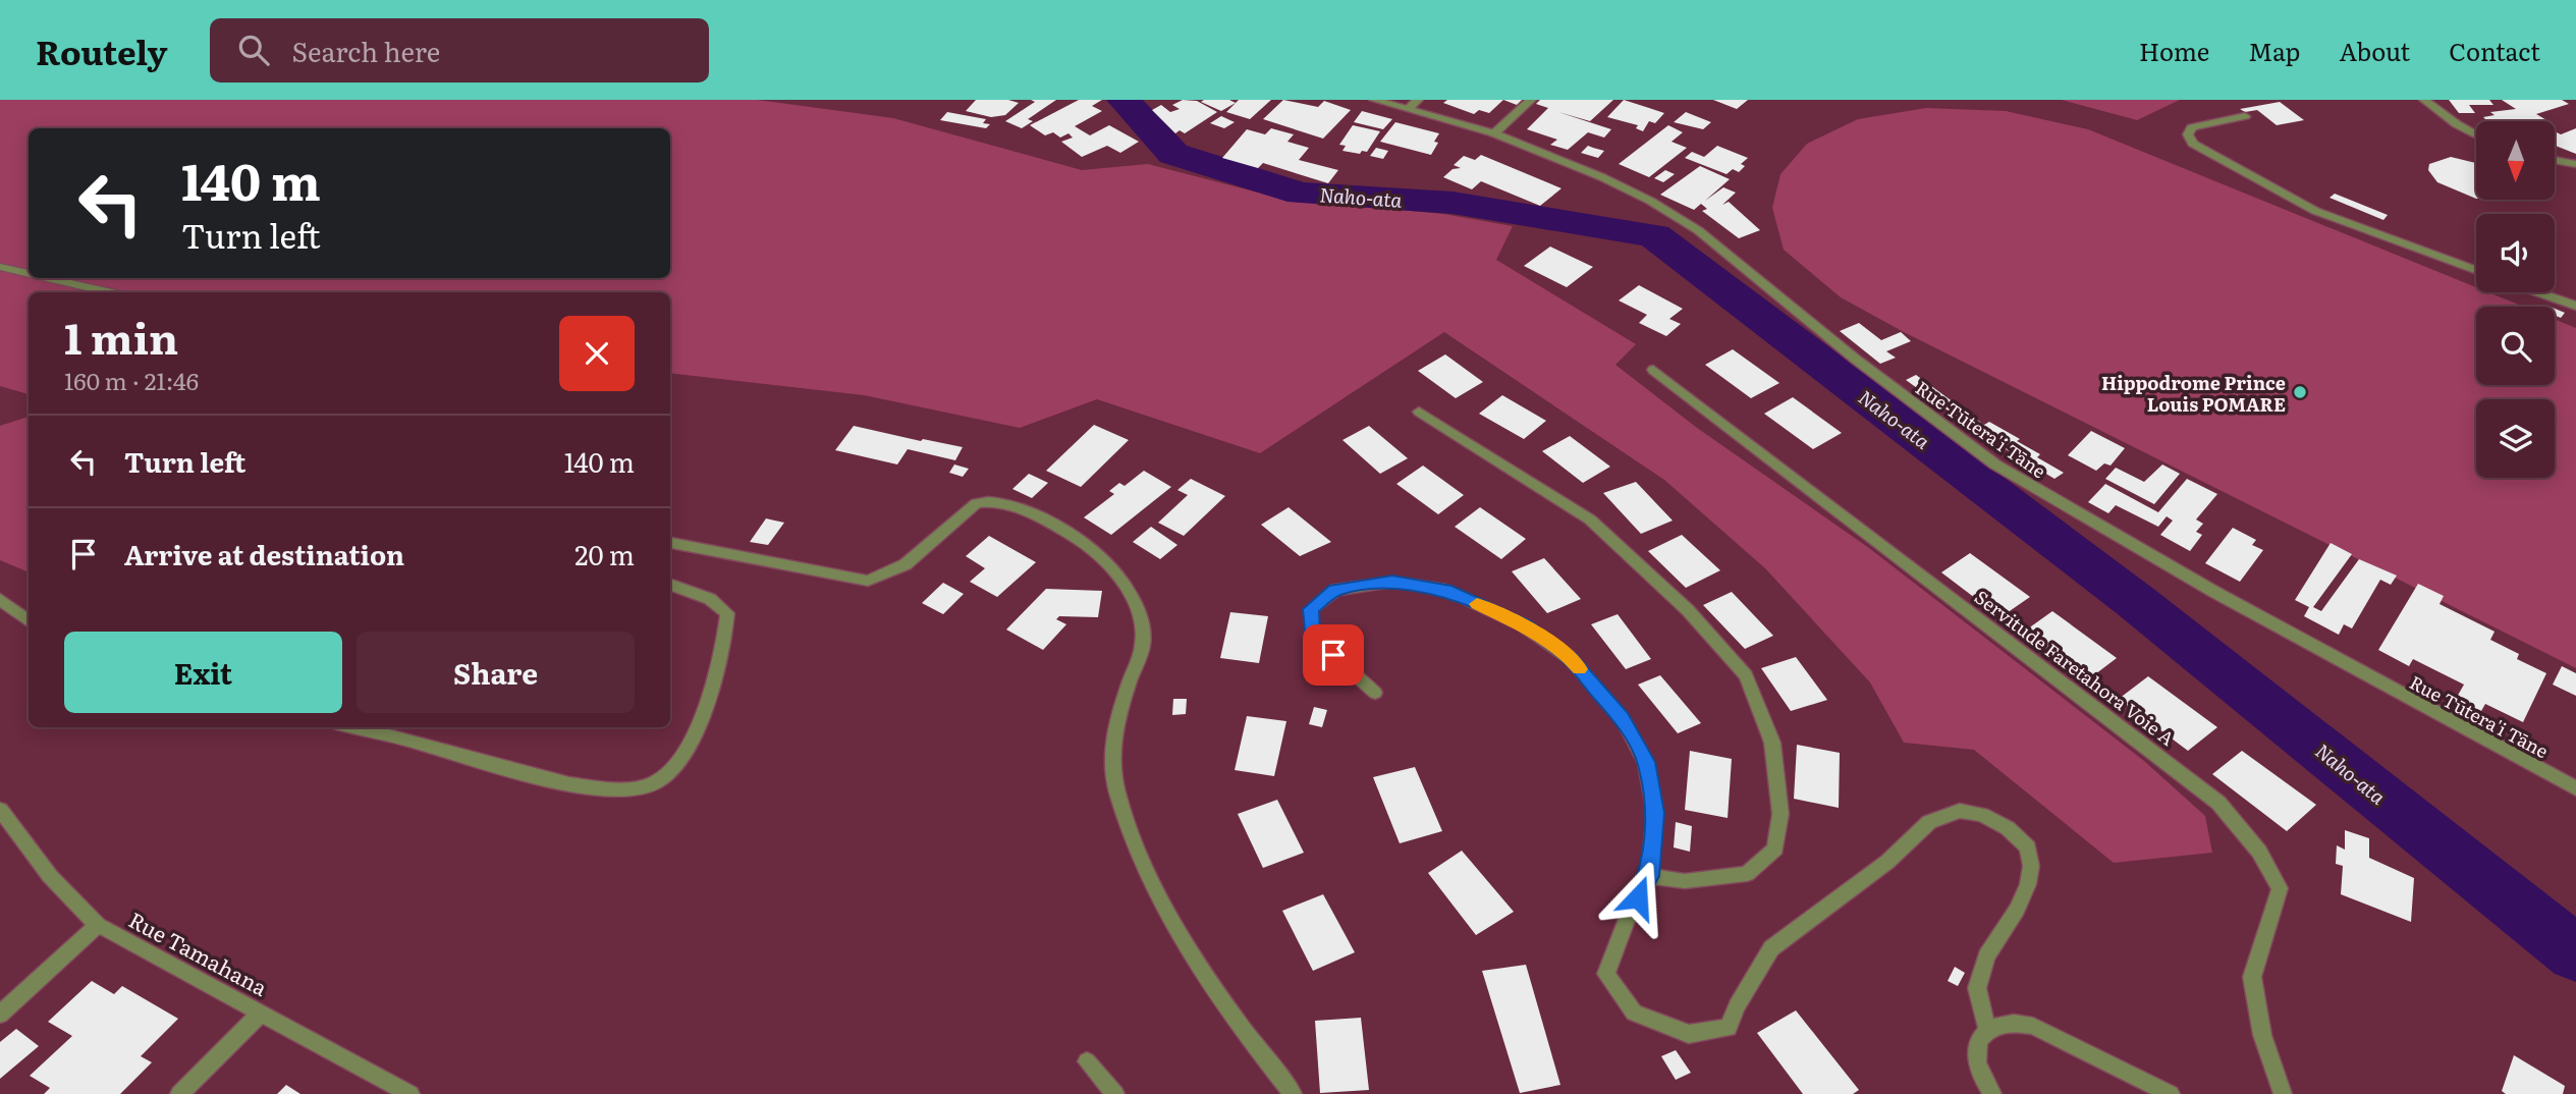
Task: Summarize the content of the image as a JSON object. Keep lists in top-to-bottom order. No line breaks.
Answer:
{"streets":{"street":["Rue Tūtera'i Tāne","Servitude Faretahora Voie A","Rue Tamahana"]},"water":["Naho-ata"],"places":["Hippodrome Prince Louis POMARE"],"north":"bottom","page":{"header":"Routely","search":"Search here","nav":["Home","Map","About","Contact"],"turn":["140 m","Turn left"],"heading":["1 min","160 m · 21:46"],"list":[{"name":"Turn left","value":"140 m"},{"name":"Arrive at destination","value":"20 m"}],"buttons":["Exit","Share"]}}
